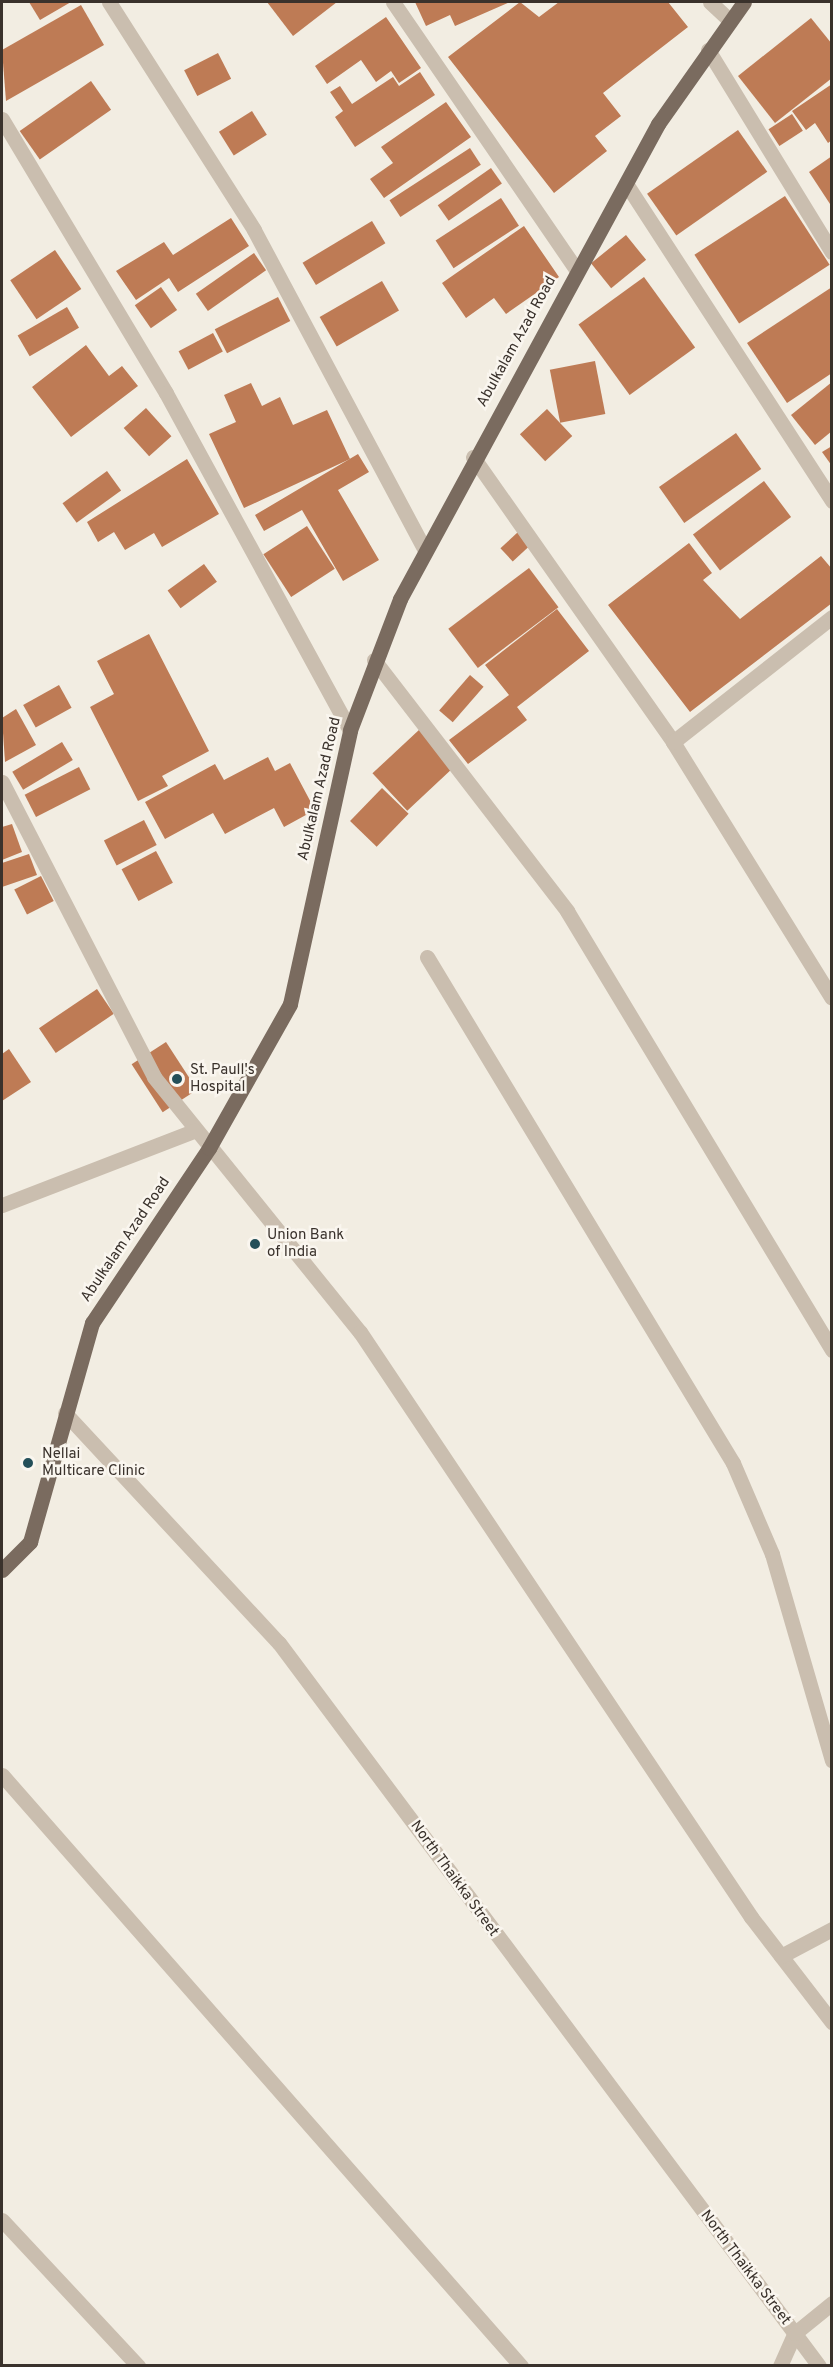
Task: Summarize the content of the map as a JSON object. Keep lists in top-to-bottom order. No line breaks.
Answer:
{"streets":{"main road":["Abulkalam Azad Road"],"street":["North Thaikka Street"]},"crossings":[["Abulkalam Azad Road","North Thaikka Street"]],"places":["St. Paull's Hospital","Union Bank of India","Nellai Multicare Clinic"]}
